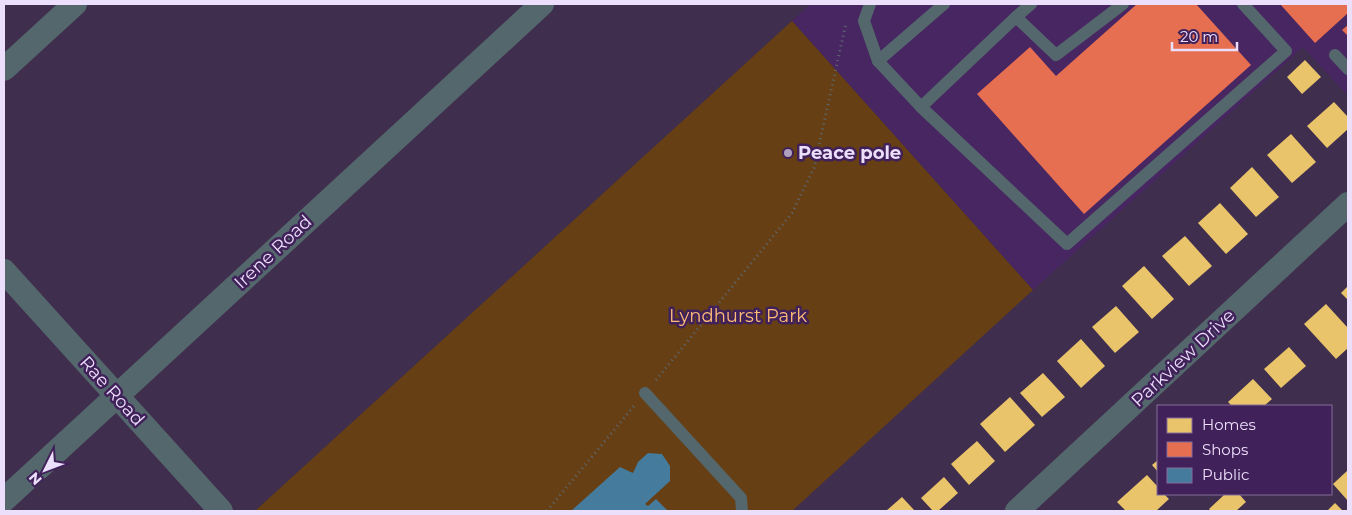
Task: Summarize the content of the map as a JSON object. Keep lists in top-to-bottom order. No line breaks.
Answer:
{"streets":{"street":["Irene Road","Parkview Drive","Rae Road"]},"crossings":[["Irene Road","Rae Road"]],"parks":["Lyndhurst Park"],"places":["Peace pole"],"legend":["Homes","Shops","Public"],"scale_bar":"20 m","north":"bottom left"}
